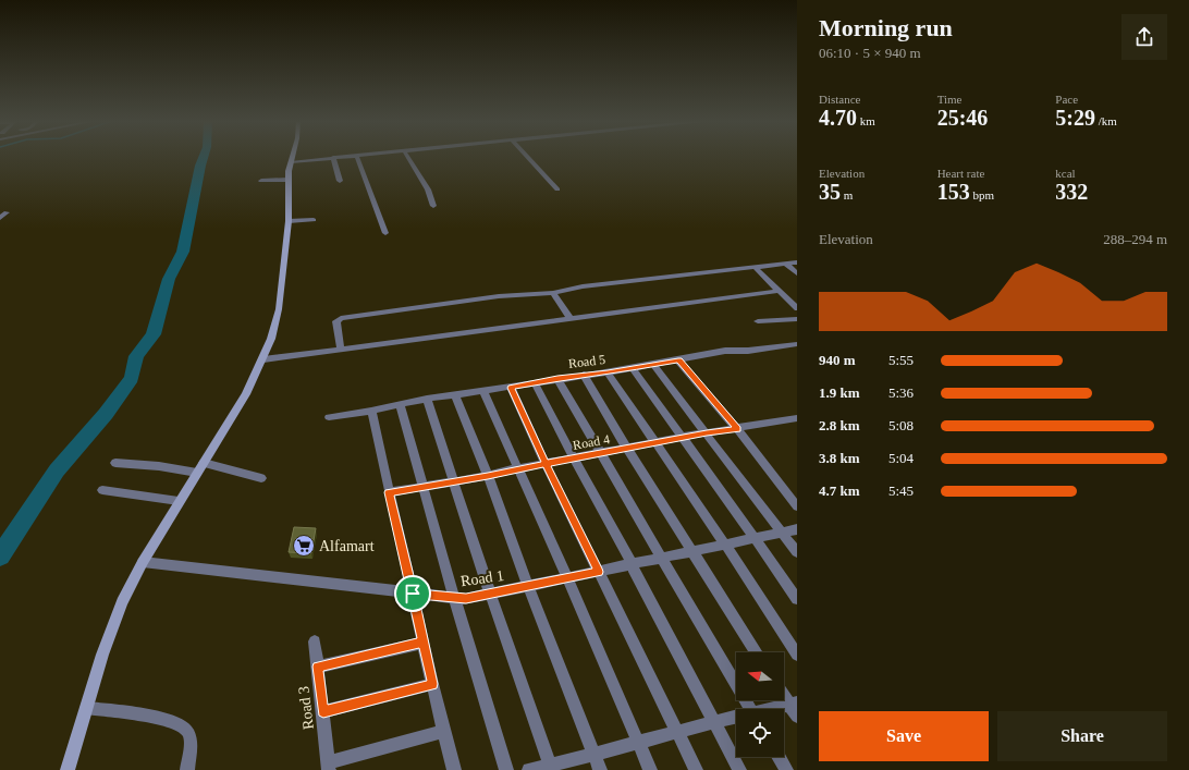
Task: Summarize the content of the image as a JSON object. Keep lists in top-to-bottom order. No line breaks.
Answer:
{"streets":{"street":["Road 5","Road 4","Road 1","Road 3"]},"places":{"supermarket":["Alfamart"]},"north":"left","page":{"heading":["Morning run","06:10 · 5 × 940 m"],"stats":[["Distance","4.70 km"],["Time","25:46"],["Pace","5:29 /km"],["Elevation","35 m"],["Heart rate","153 bpm"],["kcal","332"]],"chart":["Elevation","288–294 m"],"list":[{"name":"940 m","note":"5:55"},{"name":"1.9 km","note":"5:36"},{"name":"2.8 km","note":"5:08"},{"name":"3.8 km","note":"5:04"},{"name":"4.7 km","note":"5:45"}],"buttons":["Save","Share"]}}
